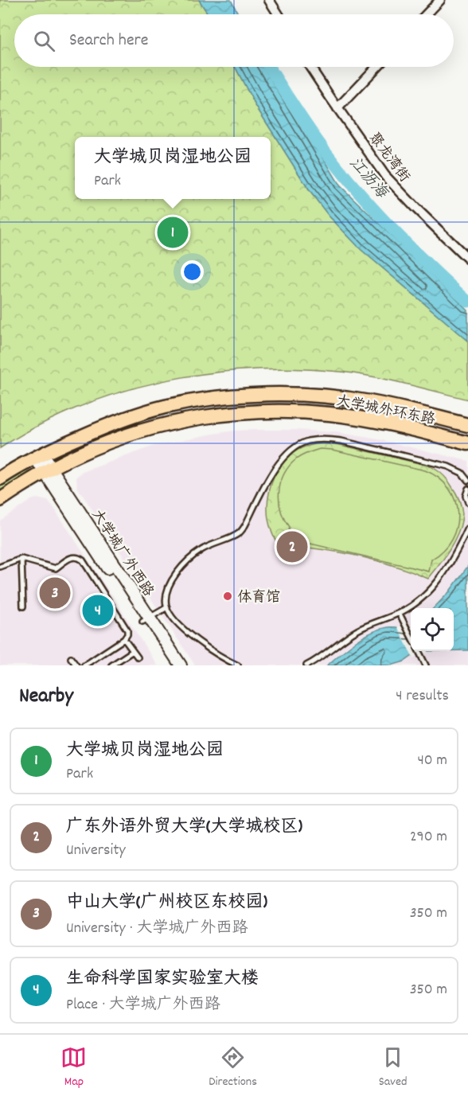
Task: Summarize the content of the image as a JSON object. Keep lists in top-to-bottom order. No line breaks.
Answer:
{"streets":{"main road":["大学城外环东路","大学城广外西路"],"street":["聚龙湾街"]},"crossings":[["大学城外环东路","大学城广外西路"]],"water":["江沥海"],"places":["体育馆"],"page":{"search":"Search here","popup":["大学城贝岗湿地公园","Park"],"pins":["1","2","3","4"],"heading":["Nearby","4 results"],"list":[{"mark":"1","name":"大学城贝岗湿地公园","note":"Park","value":"40 m"},{"mark":"2","name":"广东外语外贸大学(大学城校区)","note":"University","value":"290 m"},{"mark":"3","name":"中山大学(广州校区东校园)","note":"University · 大学城广外西路","value":"350 m"},{"mark":"4","name":"生命科学国家实验室大楼","note":"Place · 大学城广外西路","value":"350 m"}],"nav":["Map","Directions","Saved"]}}
